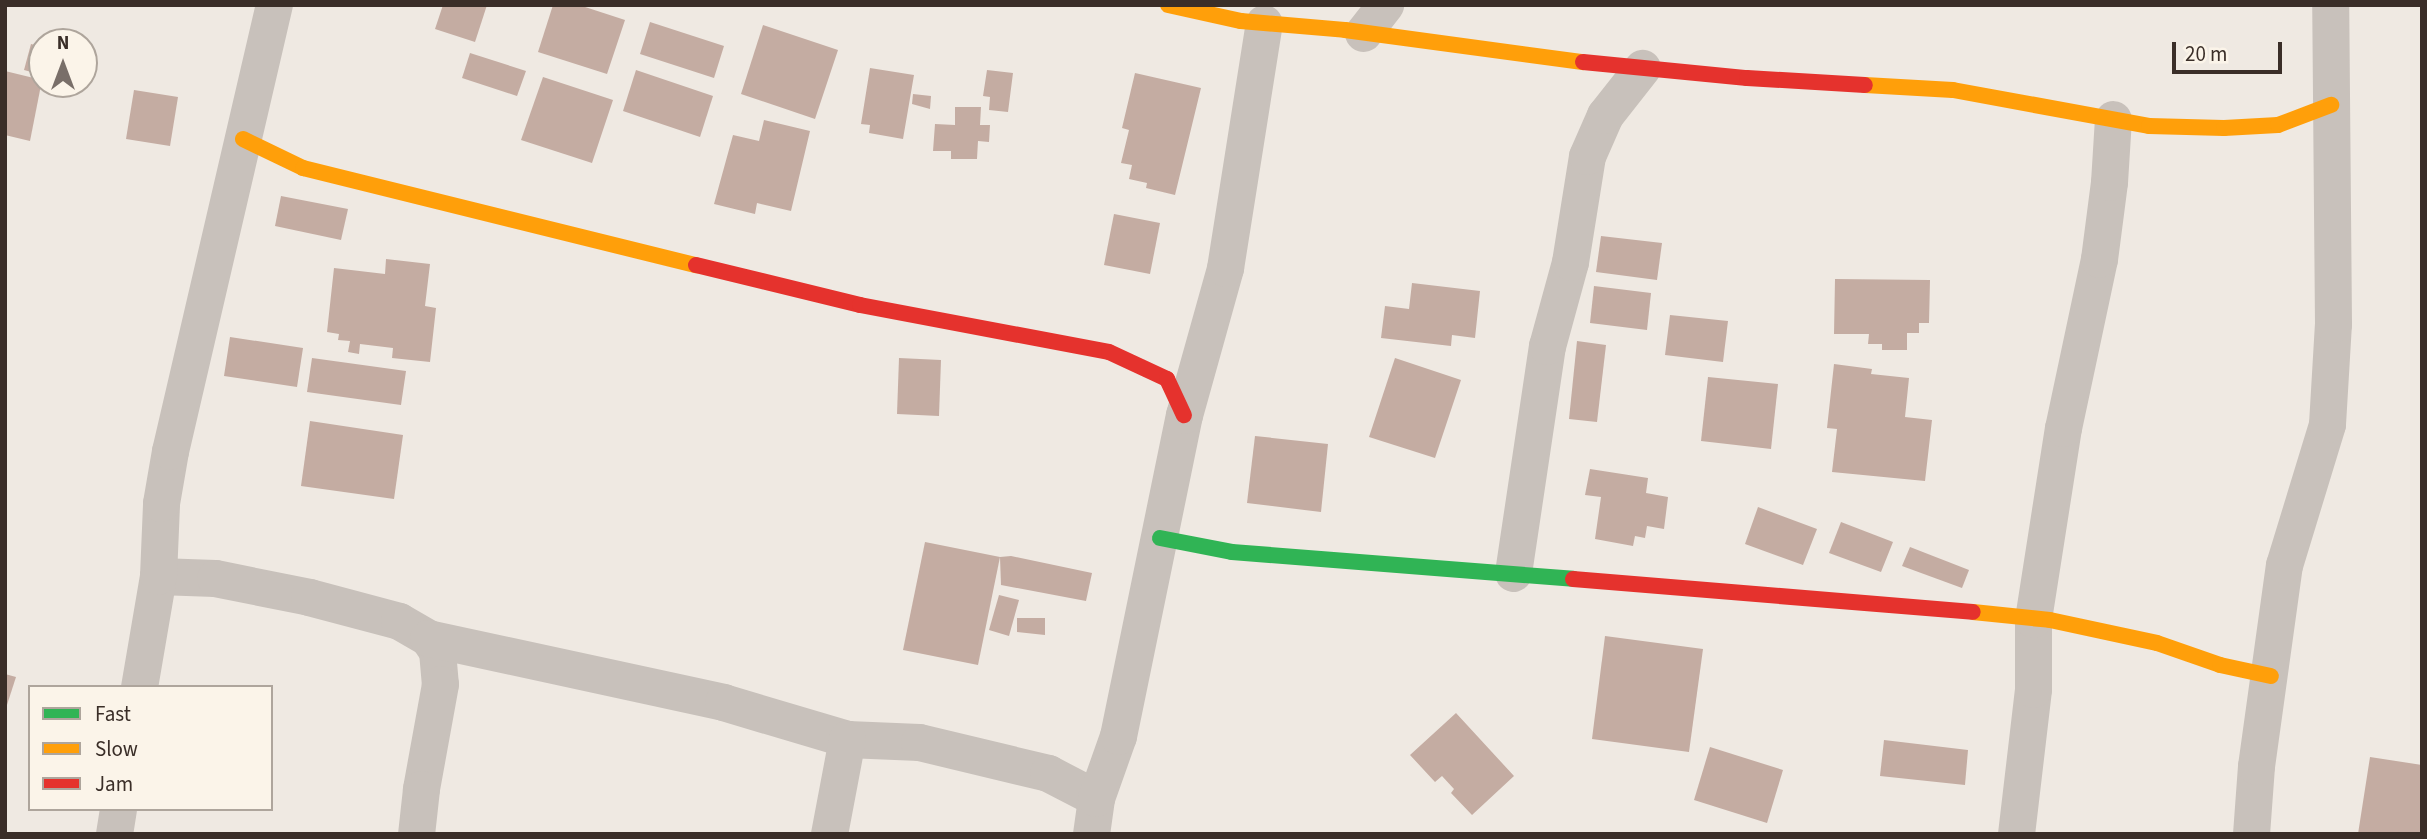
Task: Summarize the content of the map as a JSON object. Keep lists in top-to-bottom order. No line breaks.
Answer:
{"legend":["Fast","Slow","Jam"],"scale_bar":"20 m","north":"top"}
